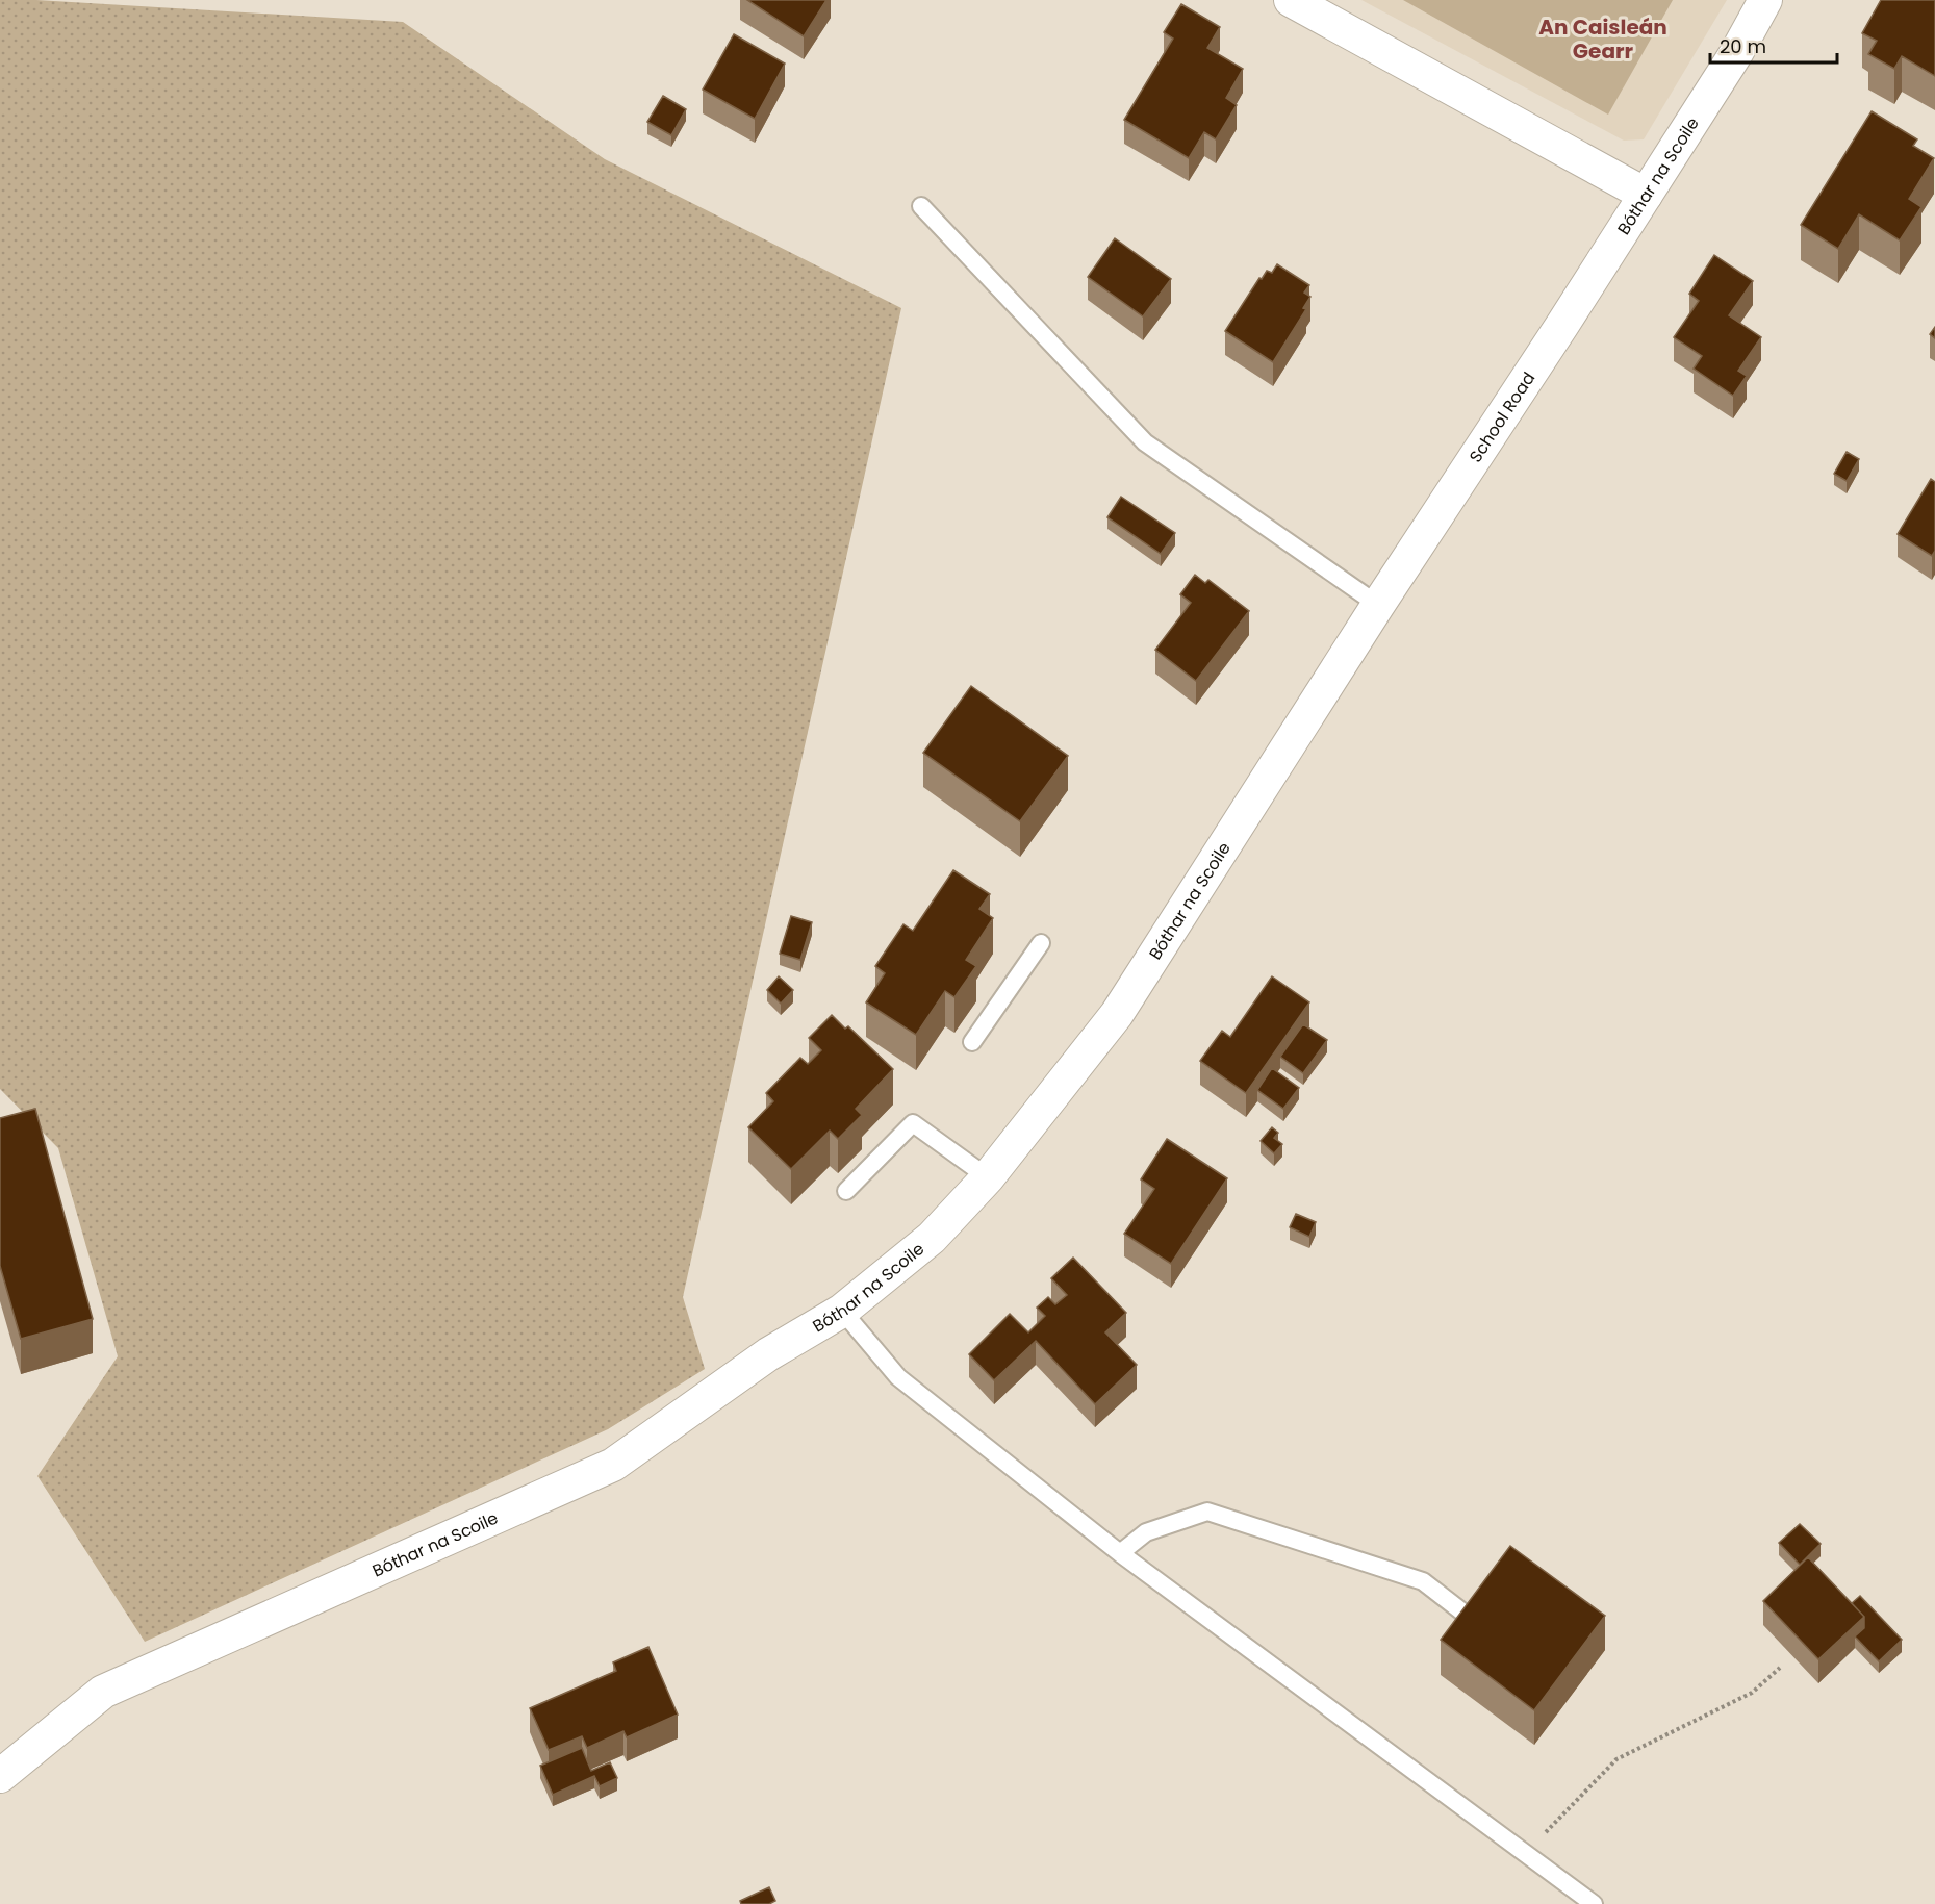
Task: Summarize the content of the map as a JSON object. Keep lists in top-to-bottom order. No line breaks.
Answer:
{"streets":{"street":["Bóthar na Scoile","School Road"]},"crossings":[["Bóthar na Scoile","School Road"]],"districts":["An Caisleán Gearr"],"scale_bar":"20 m"}
